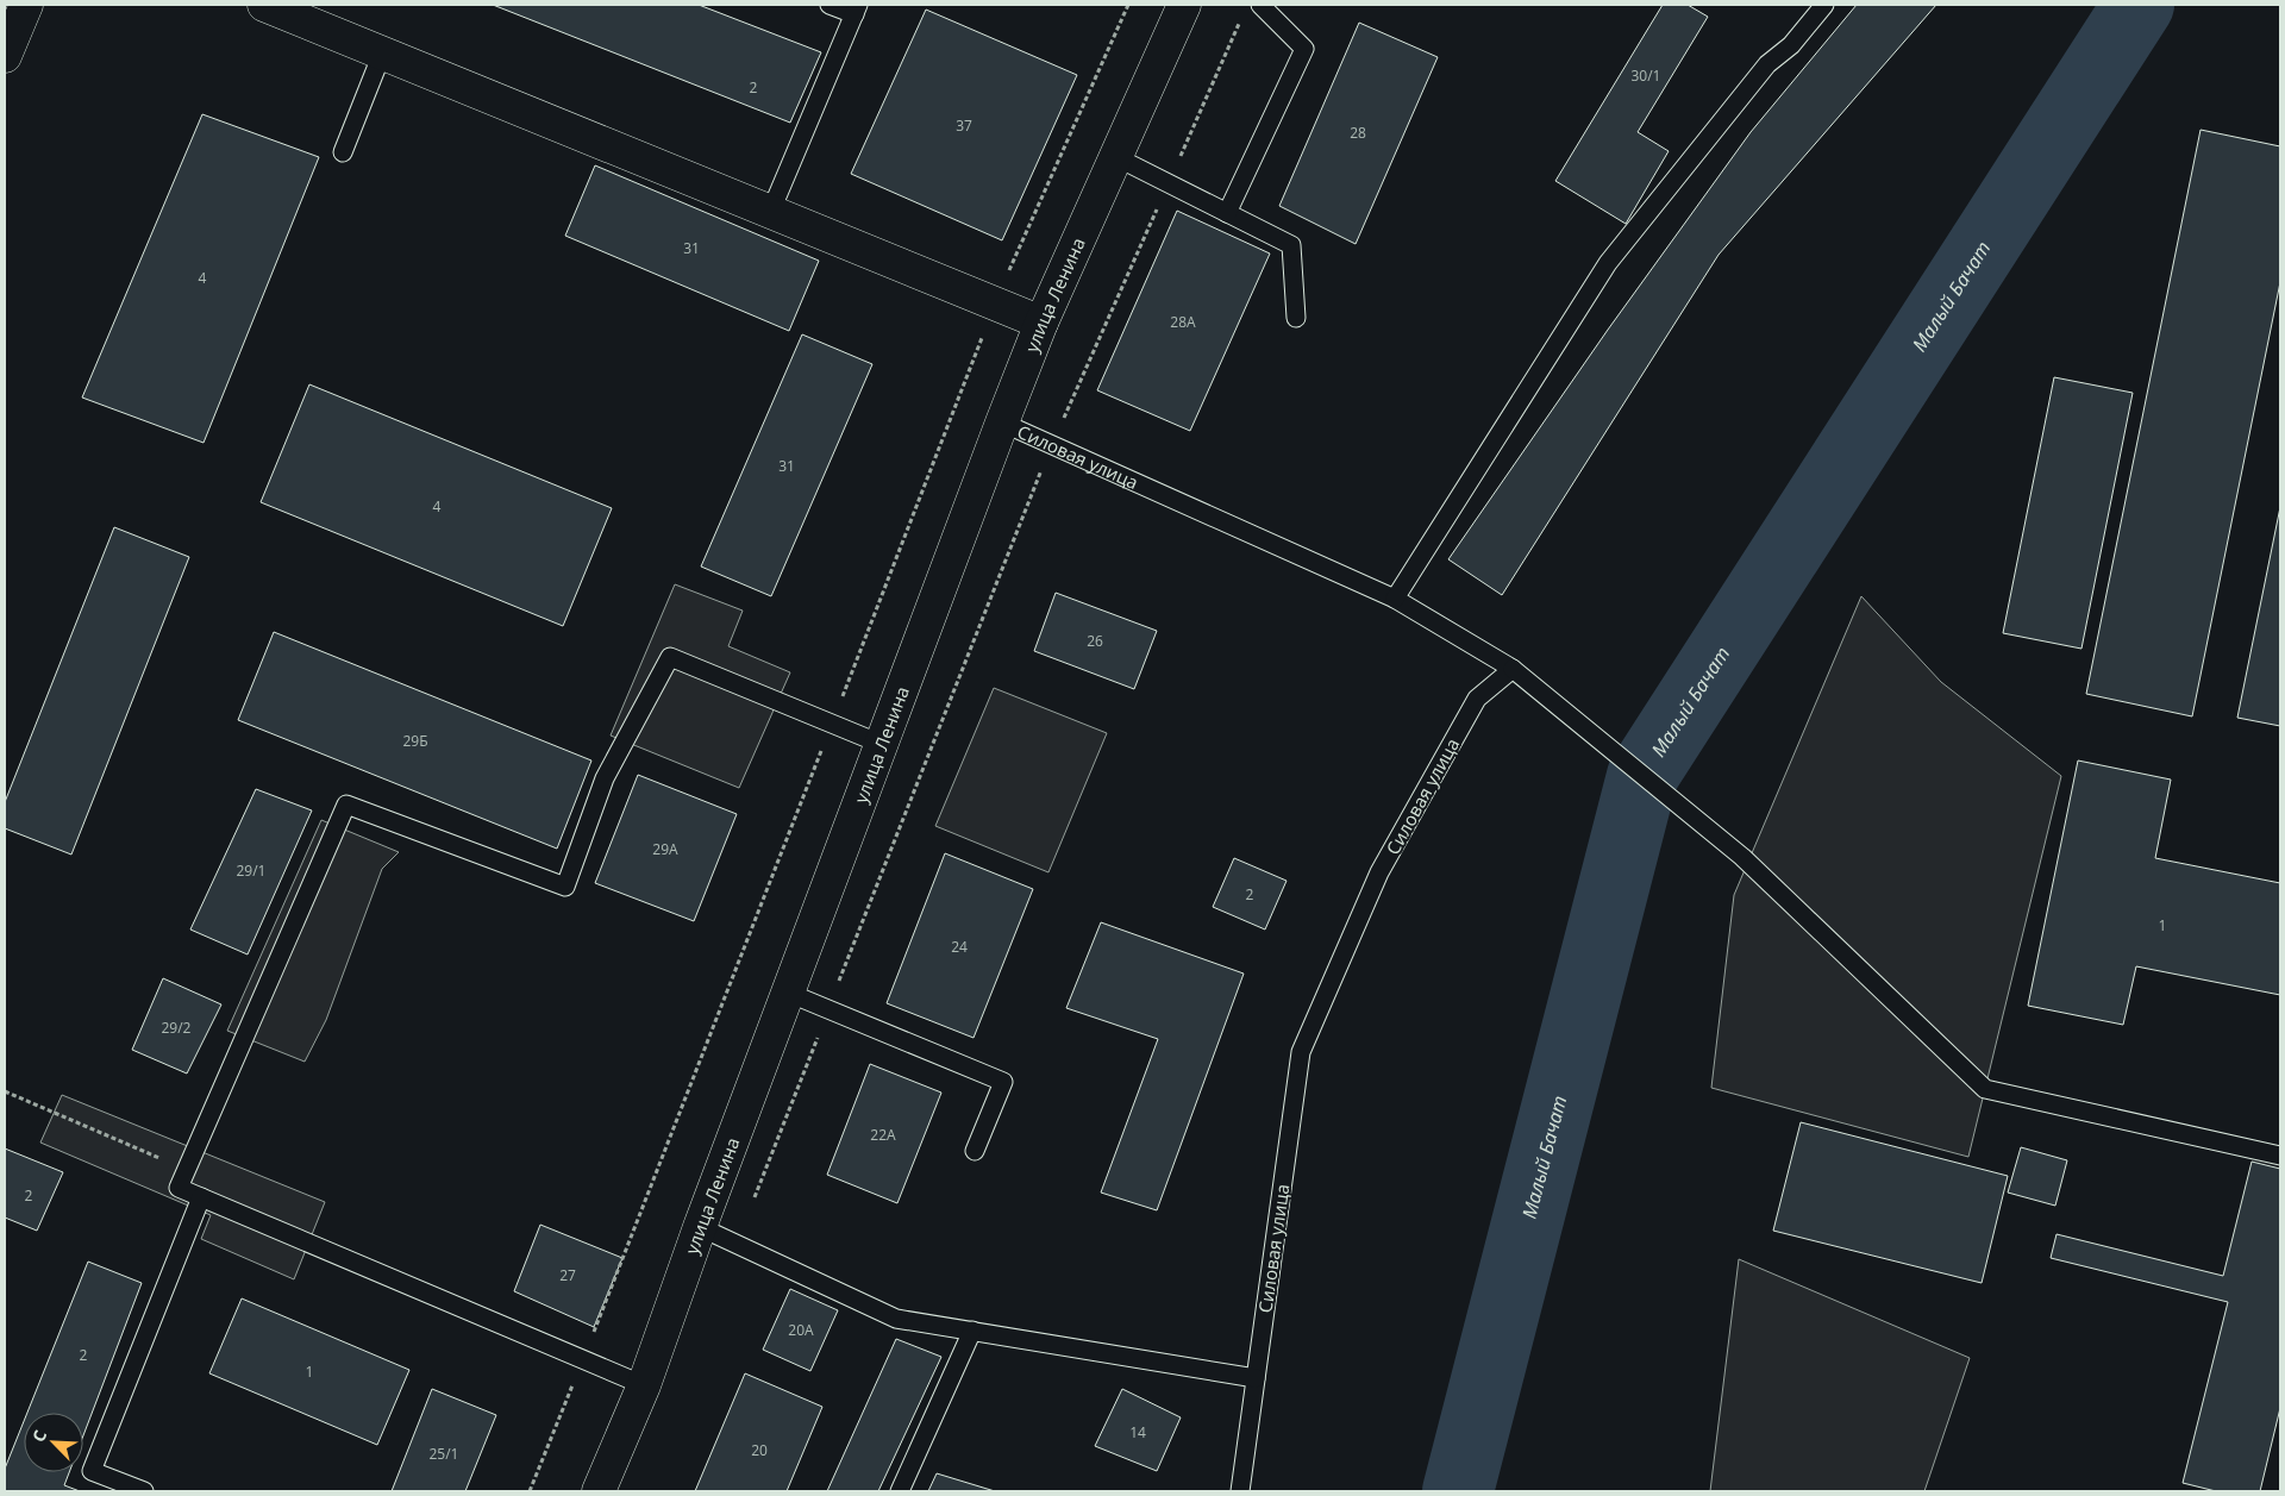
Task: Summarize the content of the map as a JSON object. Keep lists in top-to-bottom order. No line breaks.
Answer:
{"streets":{"street":["улица Ленина"],"lane":["Силовая улица"]},"crossings":[["улица Ленина","Силовая улица"]],"water":["Малый Бачат"],"house_numbers":["30/1","2","37","28","31","4","28А","31","4","26","29Б","29А","29/1","2","1","24","29/2","22А","2","27","20А","2","1","14","20","25/1"],"north":"top left"}
